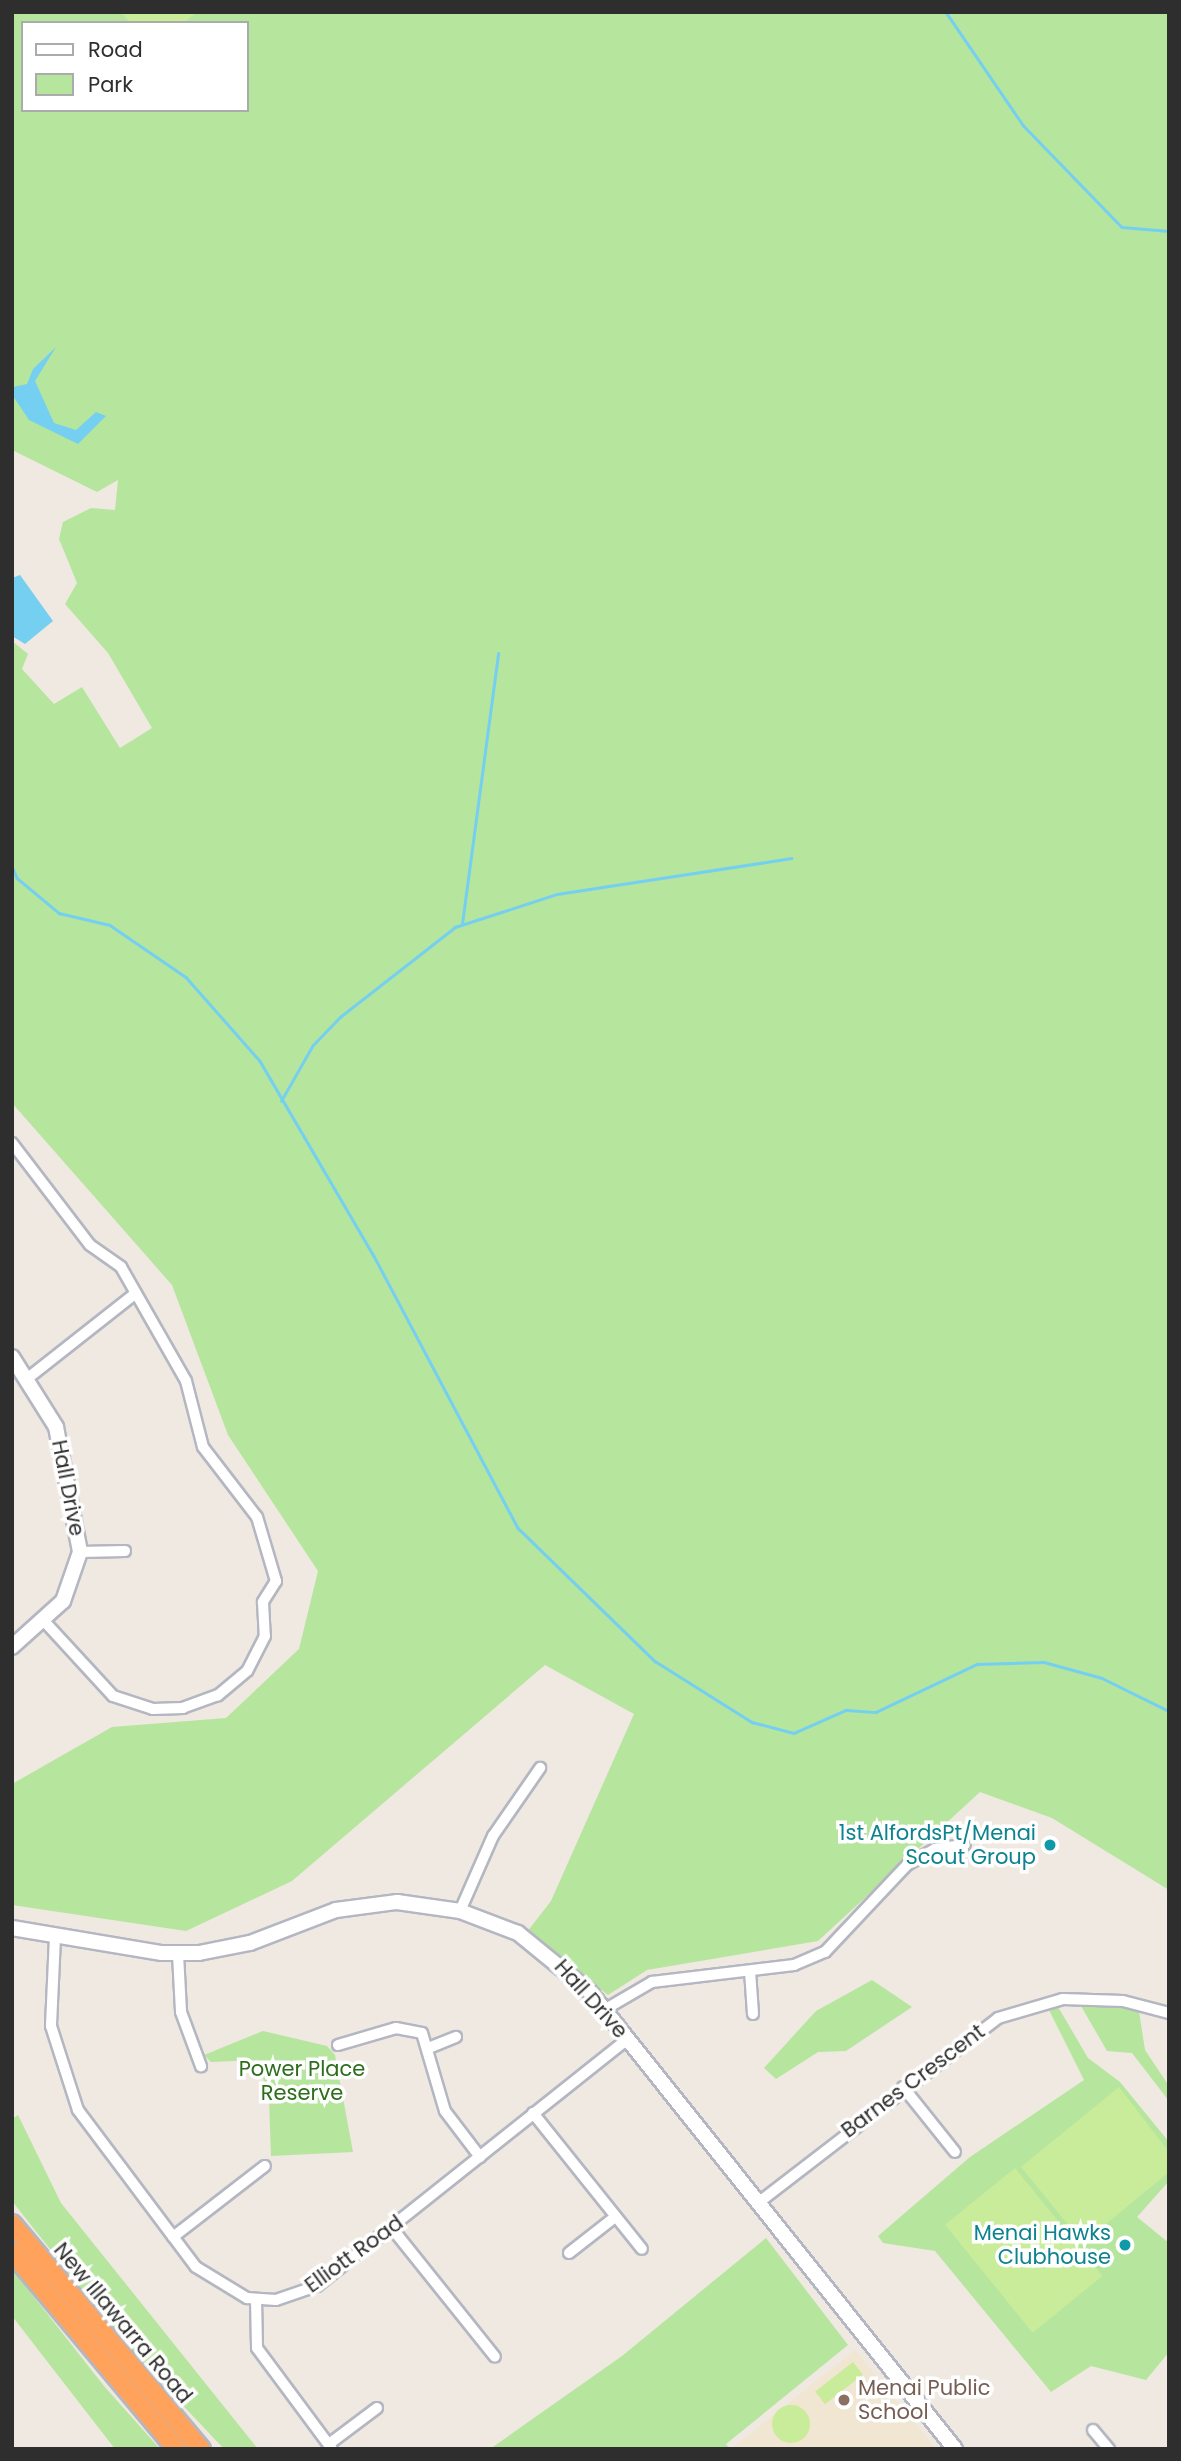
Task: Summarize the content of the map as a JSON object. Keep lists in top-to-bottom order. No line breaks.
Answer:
{"streets":{"highway":["New Illawarra Road"],"street":["Hall Drive","Barnes Crescent","Elliott Road"]},"crossings":[["Hall Drive","Barnes Crescent"],["Hall Drive","Elliott Road"]],"parks":["Power Place Reserve"],"places":["1st AlfordsPt/Menai Scout Group","Menai Hawks Clubhouse","Menai Public School"],"legend":["Road","Park"]}
